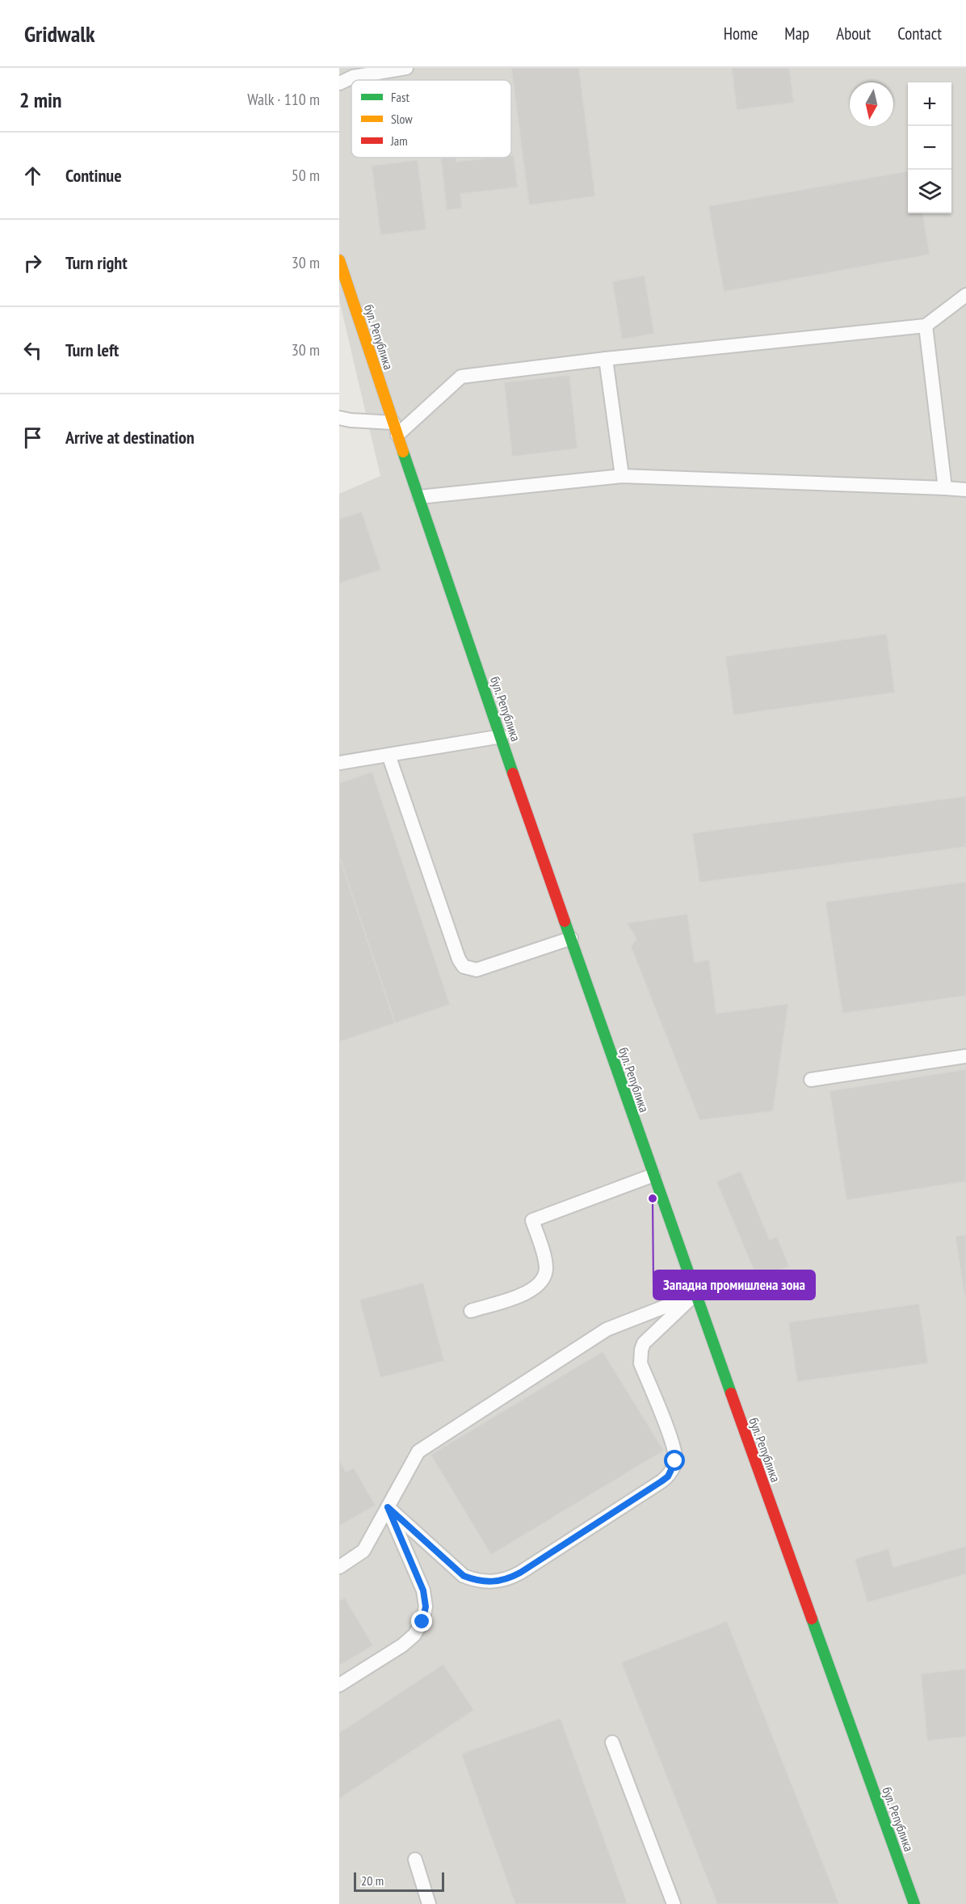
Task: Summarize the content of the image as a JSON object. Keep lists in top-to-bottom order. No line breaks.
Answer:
{"streets":{"street":["бул. Република"]},"places":["Западна промишлена зона"],"legend":["Fast","Slow","Jam"],"scale_bar":"20 m","north":"bottom","page":{"header":"Gridwalk","nav":["Home","Map","About","Contact"],"heading":["2 min","Walk · 110 m"],"map_buttons":["+","−"],"list":[["Continue","50 m"],["Turn right","30 m"],["Turn left","30 m"],"Arrive at destination"],"scale":"20 m"}}
